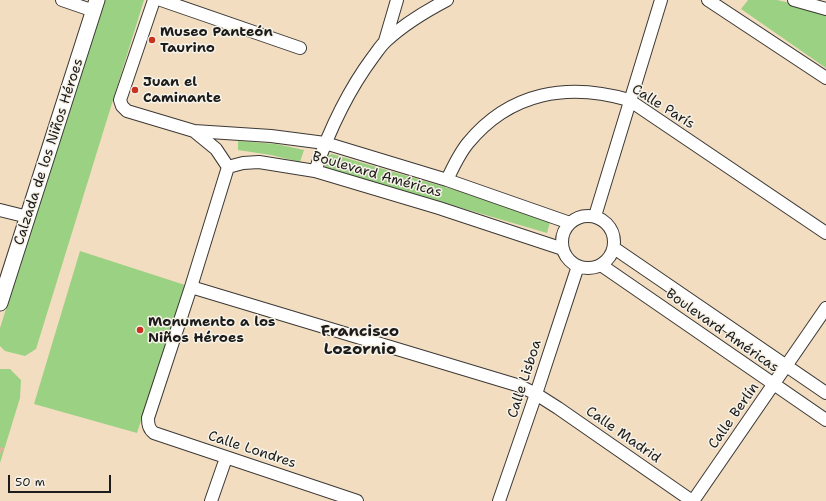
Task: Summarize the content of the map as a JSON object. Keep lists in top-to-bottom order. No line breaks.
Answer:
{"streets":{"street":["Calle París","Calzada de los Niños Héroes","Boulevard Américas","Calle Lisboa","Calle Berlín","Calle Madrid","Calle Londres"]},"crossings":[["Calle París","Boulevard Américas"],["Boulevard Américas","Calle Lisboa"],["Boulevard Américas","Calle Berlín"],["Calle Lisboa","Calle Madrid"],["Calle Berlín","Calle Madrid"],["Calle Madrid","Calle Londres"]],"districts":["Francisco Lozornio"],"places":["Museo Panteón Taurino","Juan el Caminante","Monumento a los Niños Héroes"],"scale_bar":"50 m"}
